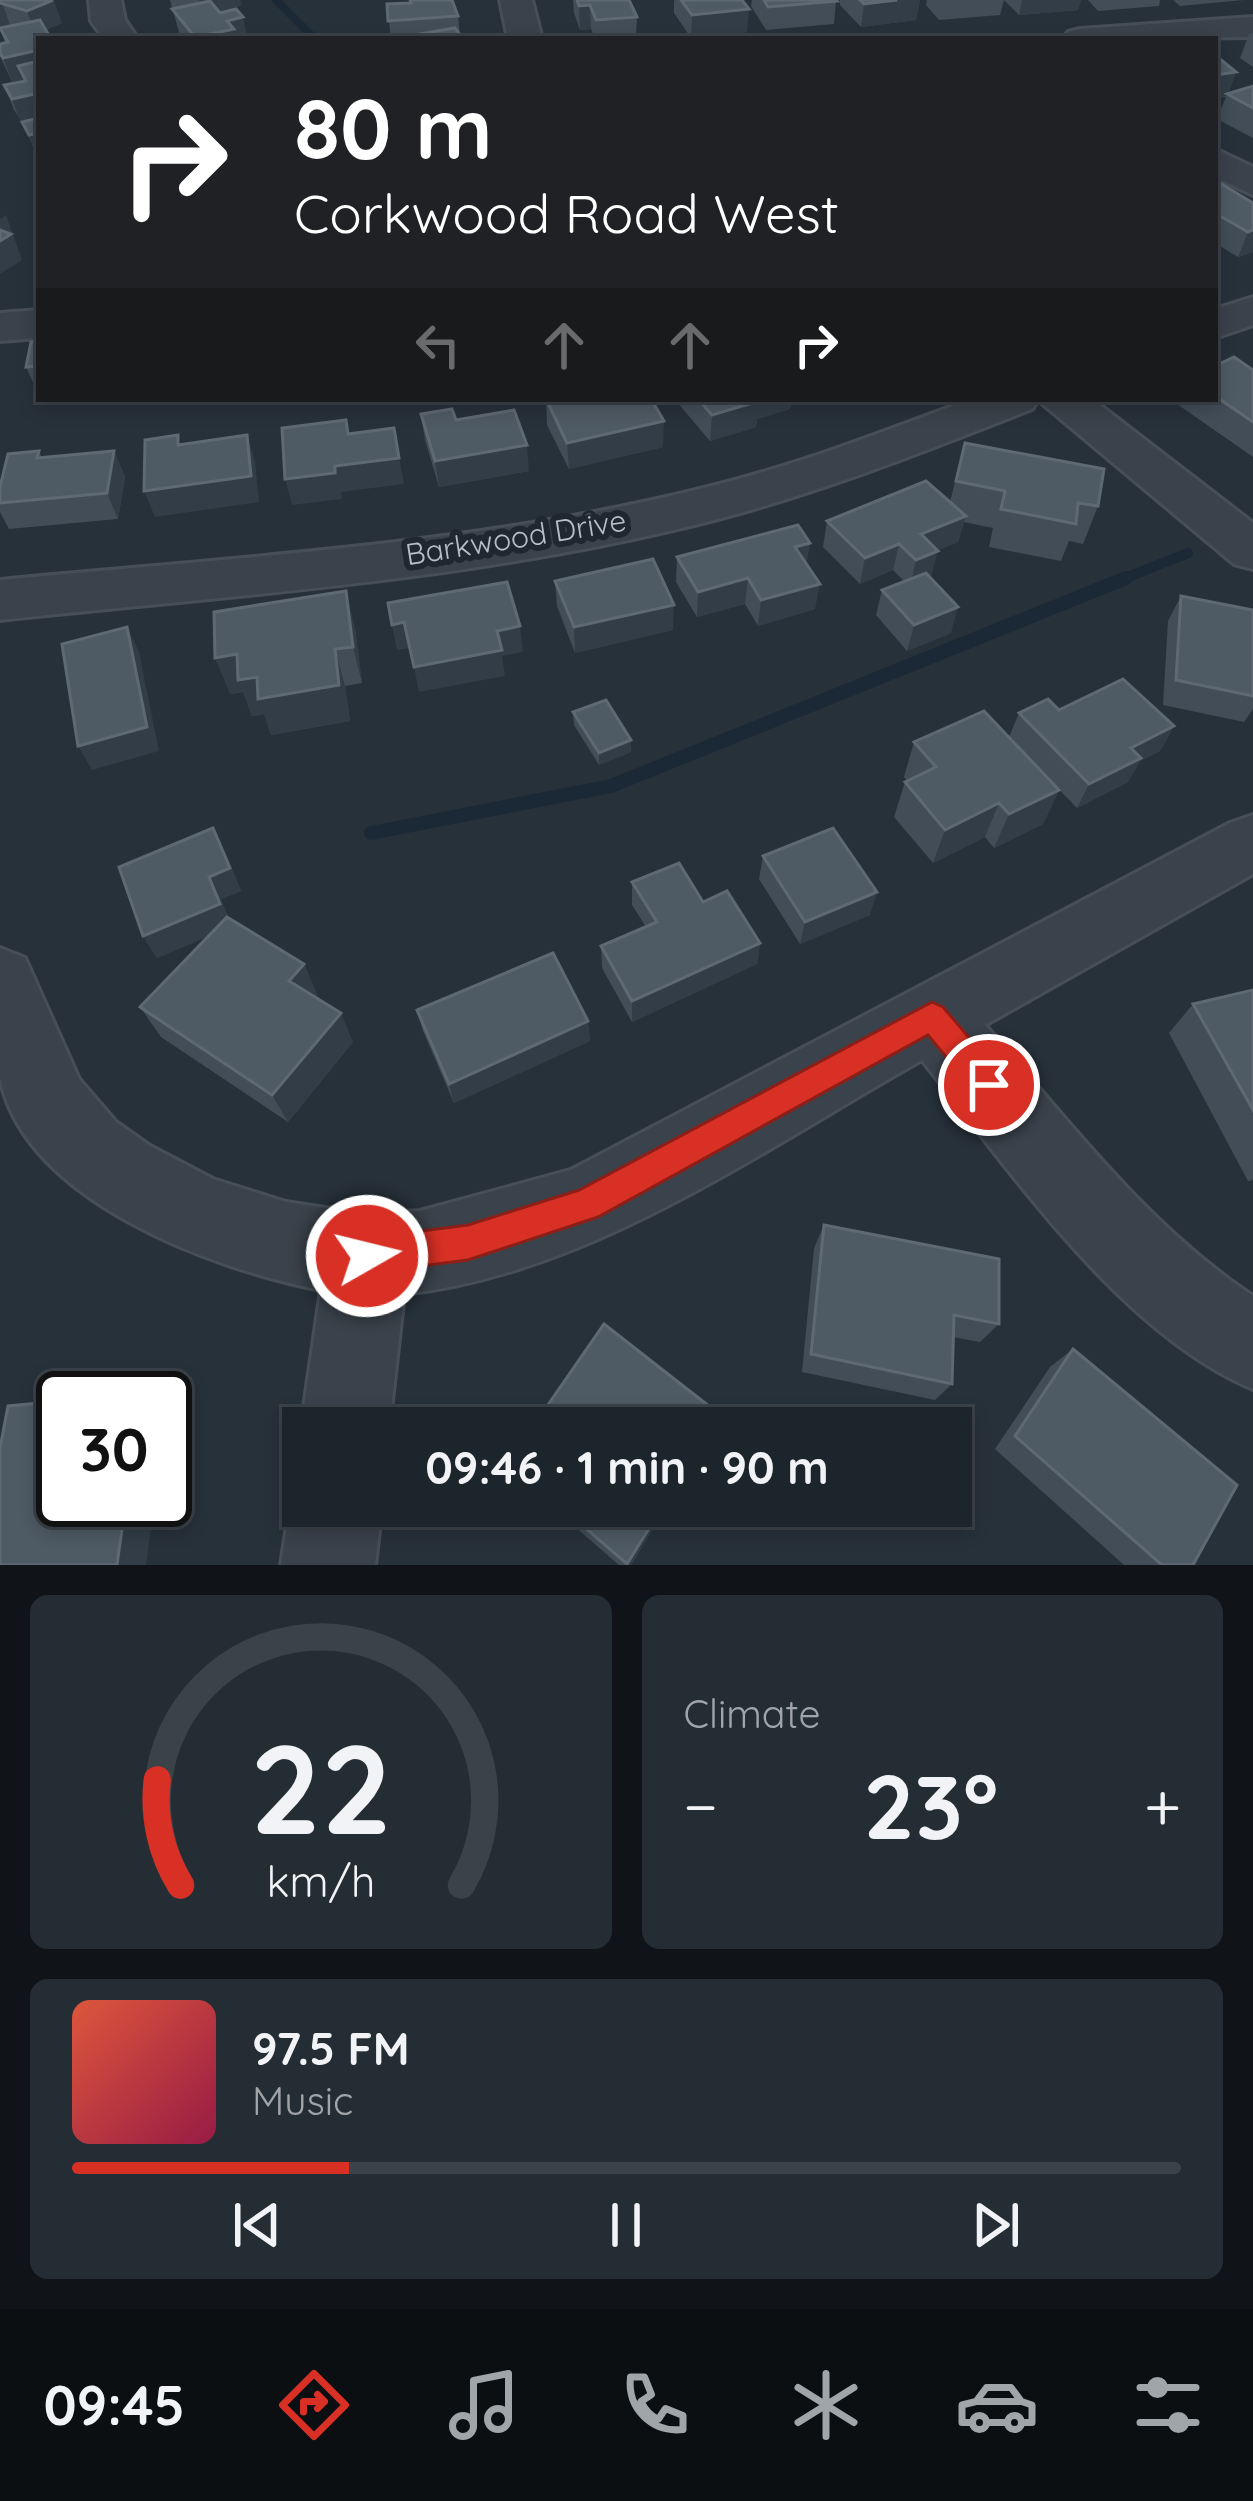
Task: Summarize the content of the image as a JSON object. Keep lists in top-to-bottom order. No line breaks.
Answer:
{"streets":{"street":["Barkwood Drive"]},"page":{"turn":["80 m","Corkwood Road West"],"limit":"30","trip":"09:46 · 1 min · 90 m","tile":"Climate","heat":["−","23°","+"],"song":["97.5 FM","Music"],"tabs":"09:45","gauge":["22","km/h"]}}
